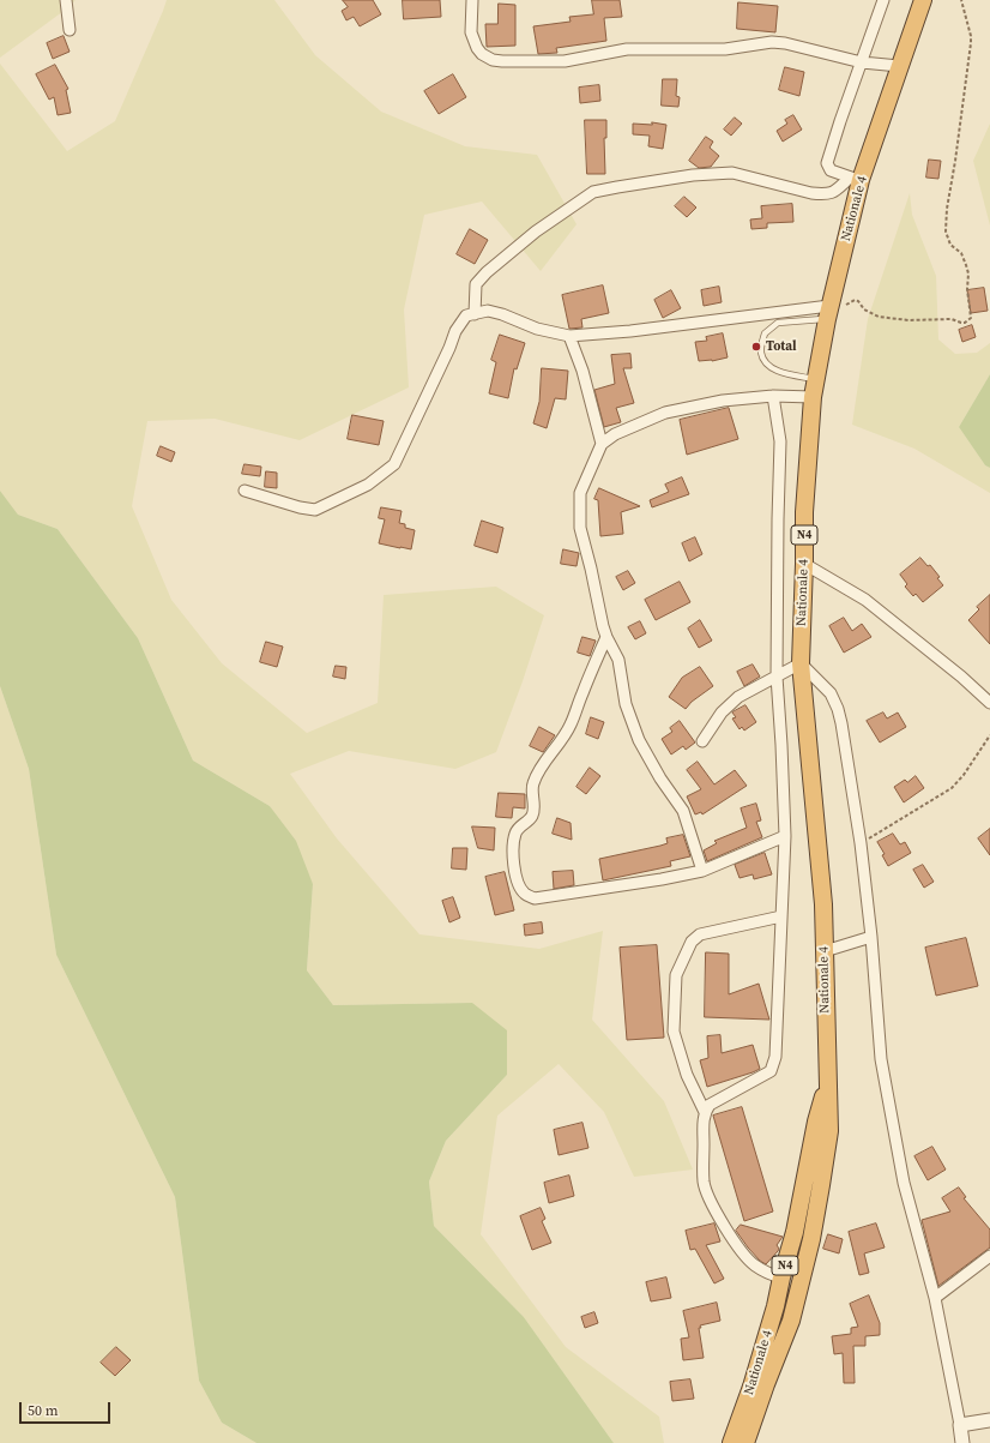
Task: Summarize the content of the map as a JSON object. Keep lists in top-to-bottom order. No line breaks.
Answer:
{"streets":{"highway":["Nationale 4","N4"]},"places":["Total"],"scale_bar":"50 m"}
